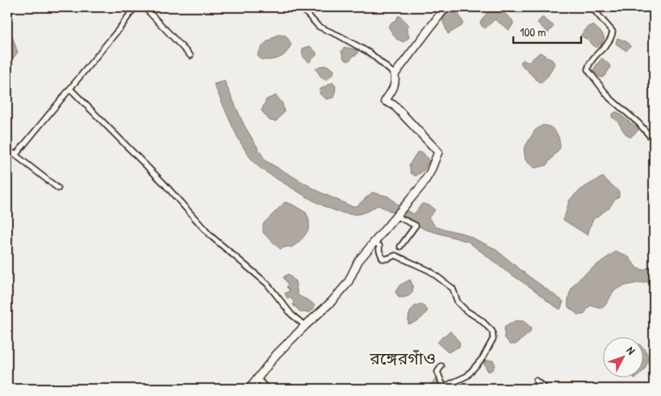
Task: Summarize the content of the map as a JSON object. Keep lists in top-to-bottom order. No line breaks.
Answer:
{"districts":["রঙ্গেরগাঁও"],"scale_bar":"100 m","north":"top right"}
